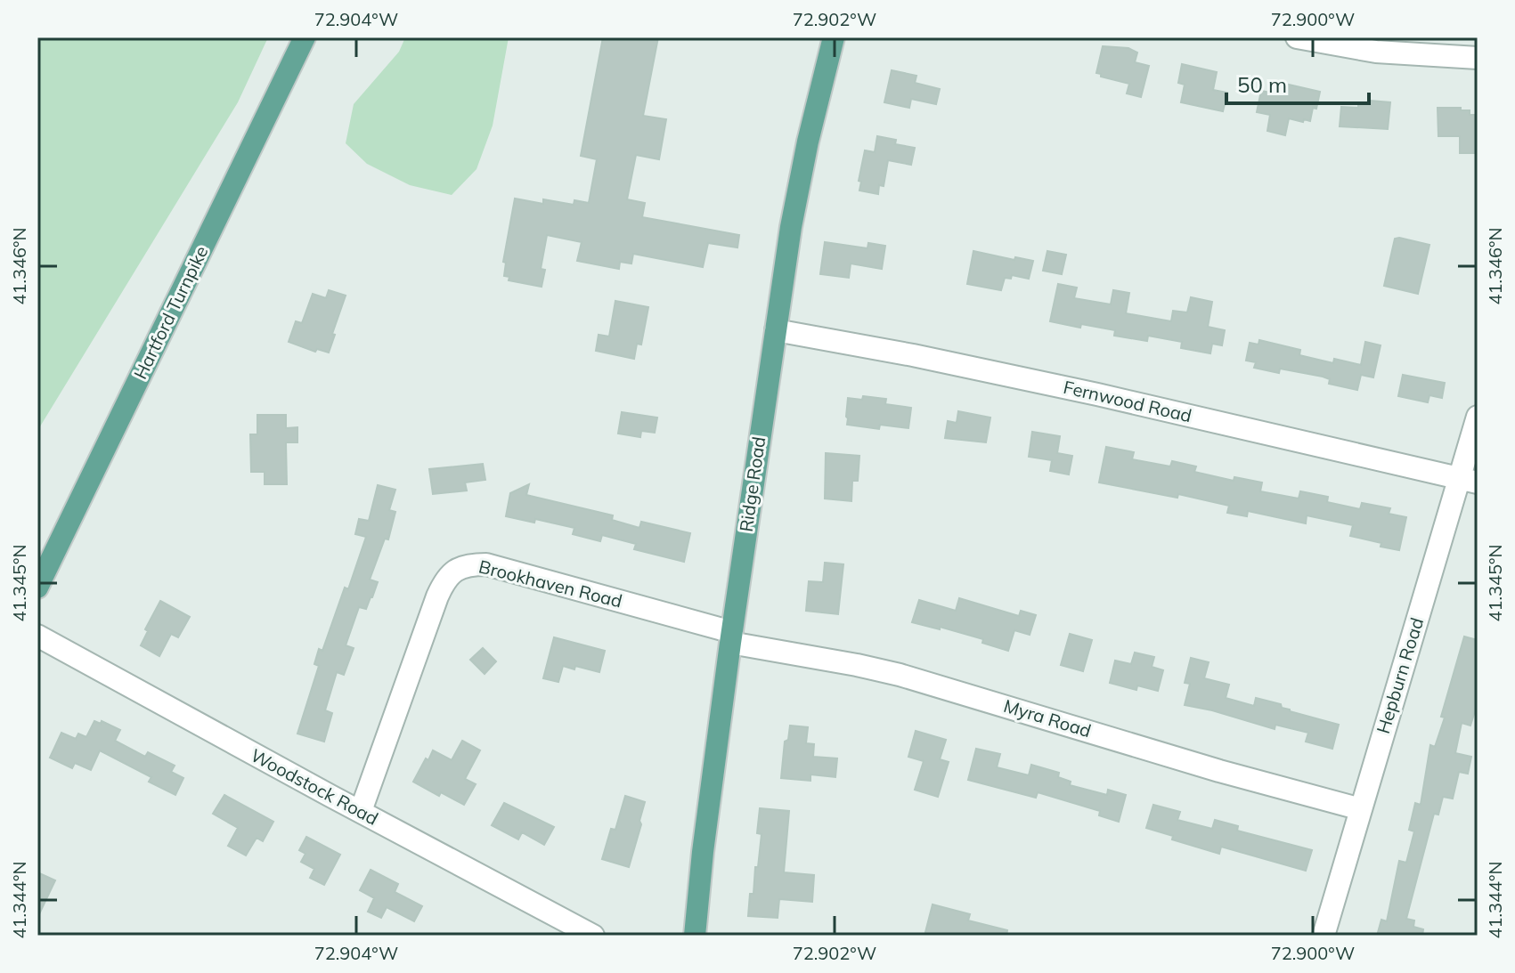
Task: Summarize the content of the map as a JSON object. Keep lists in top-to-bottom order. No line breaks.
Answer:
{"streets":{"main road":["Hartford Turnpike","Ridge Road"],"street":["Fernwood Road","Brookhaven Road","Hepburn Road","Myra Road","Woodstock Road"]},"crossings":[["Fernwood Road","Ridge Road"],["Fernwood Road","Hepburn Road"],["Ridge Road","Brookhaven Road"],["Ridge Road","Myra Road"],["Brookhaven Road","Myra Road"],["Brookhaven Road","Woodstock Road"],["Hepburn Road","Myra Road"]],"scale_bar":"50 m","coordinates":["72.904°W","72.902°W","72.900°W","41.346°N","41.345°N","41.344°N"]}
